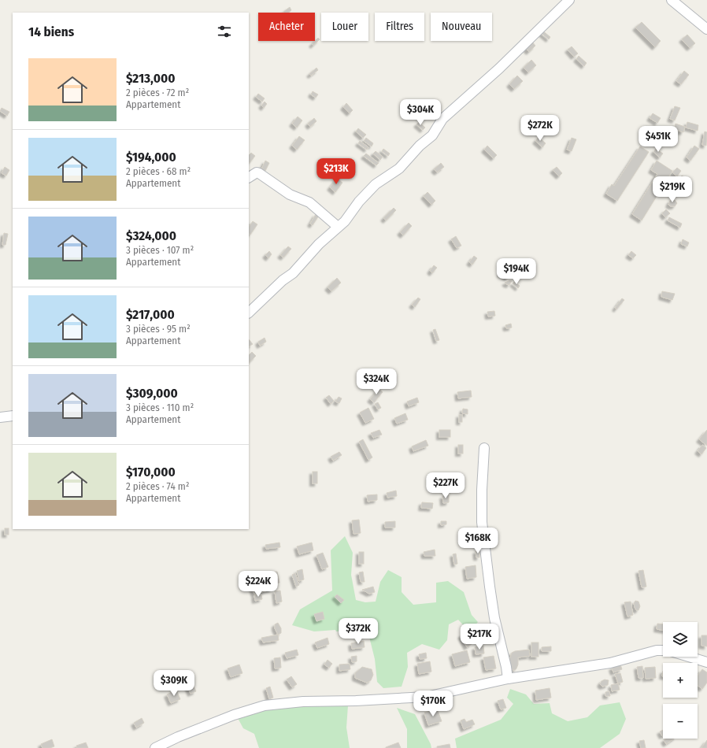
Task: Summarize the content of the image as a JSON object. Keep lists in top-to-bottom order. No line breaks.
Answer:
{"page":{"chip":["Acheter","Louer","Filtres","Nouveau"],"heading":"14 biens","list":[{"name":"$213,000","note":"2 pièces · 72 m² · Appartement"},{"name":"$194,000","note":"2 pièces · 68 m² · Appartement"},{"name":"$324,000","note":"3 pièces · 107 m² · Appartement"},{"name":"$217,000","note":"3 pièces · 95 m² · Appartement"},{"name":"$309,000","note":"3 pièces · 110 m² · Appartement"},{"name":"$170,000","note":"2 pièces · 74 m² · Appartement"}],"price":["$304K","$272K","$451K","$213K","$219K","$194K","$324K","$227K","$168K","$224K","$372K","$217K","$309K","$170K"],"map_buttons":["+","−"]}}
